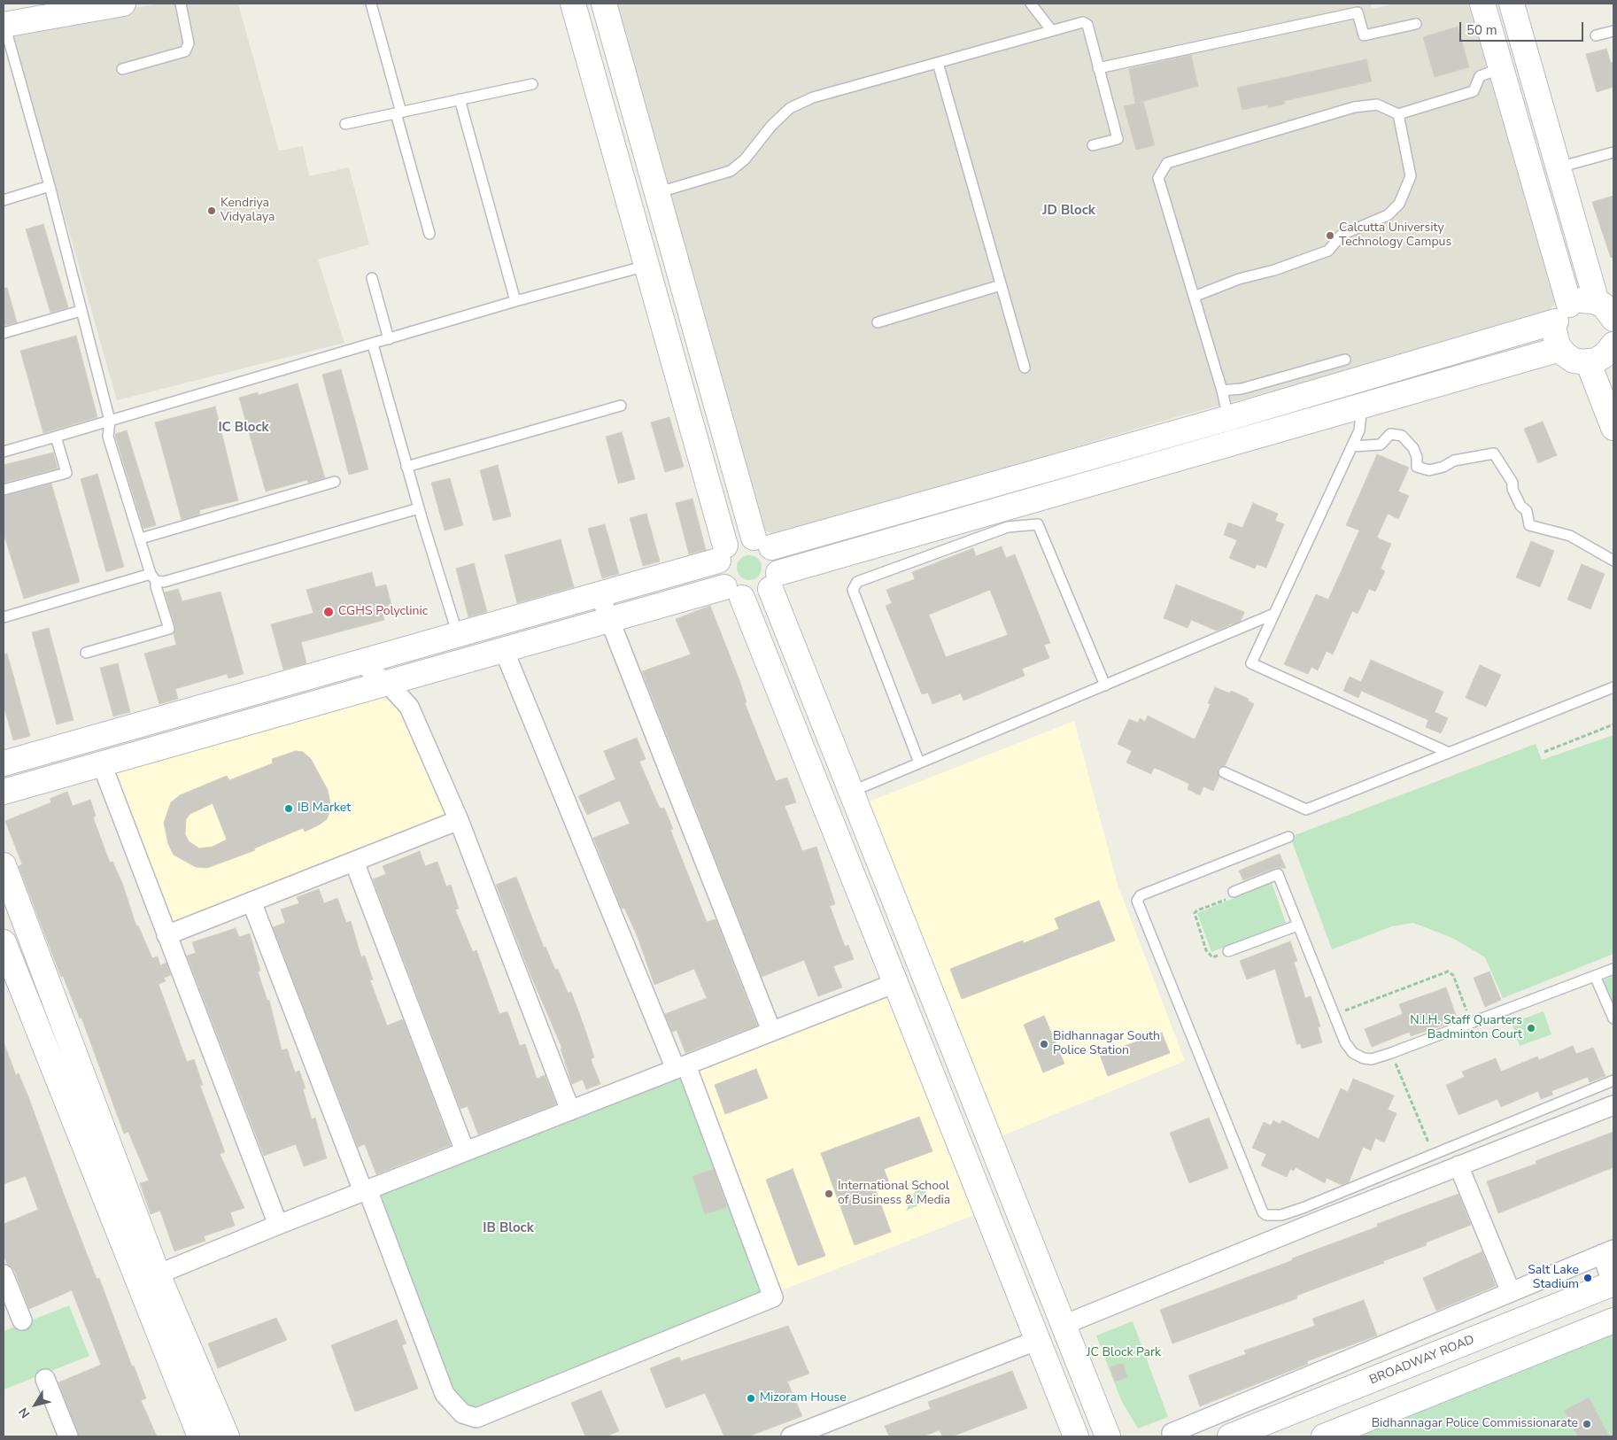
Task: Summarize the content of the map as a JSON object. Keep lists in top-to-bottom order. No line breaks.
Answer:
{"streets":{"street":["BROADWAY ROAD"]},"districts":["JD Block","IC Block","IB Block"],"parks":["JC Block Park"],"places":["Kendriya Vidyalaya","Calcutta University Technology Campus","CGHS Polyclinic","IB Market","N.I.H. Staff Quarters Badminton Court","Bidhannagar South Police Station","International School of Business & Media","Salt Lake Stadium","Mizoram House","Bidhannagar Police Commissionarate"],"scale_bar":"50 m","north":"bottom left"}
